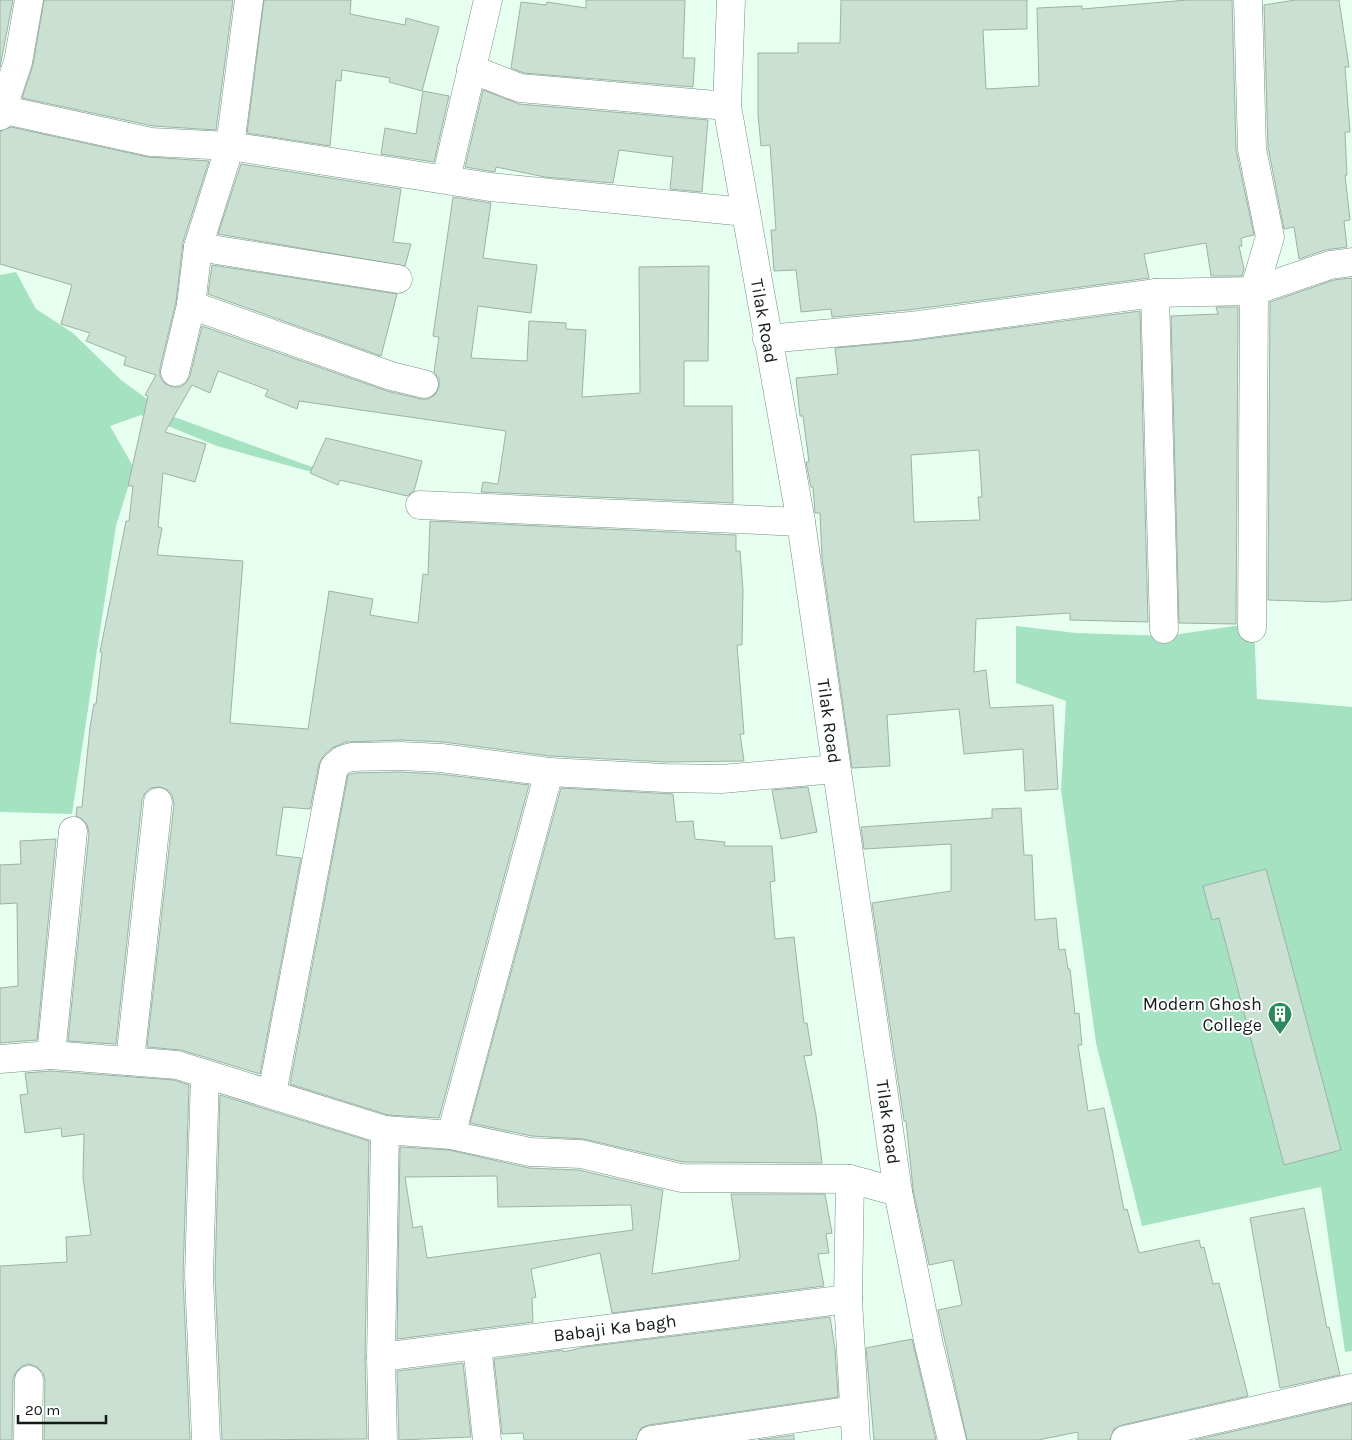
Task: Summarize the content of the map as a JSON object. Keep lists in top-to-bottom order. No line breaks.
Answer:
{"streets":{"street":["Tilak Road","Babaji Ka bagh"]},"places":{"building":["Modern Ghosh College"]},"scale_bar":"20 m"}
